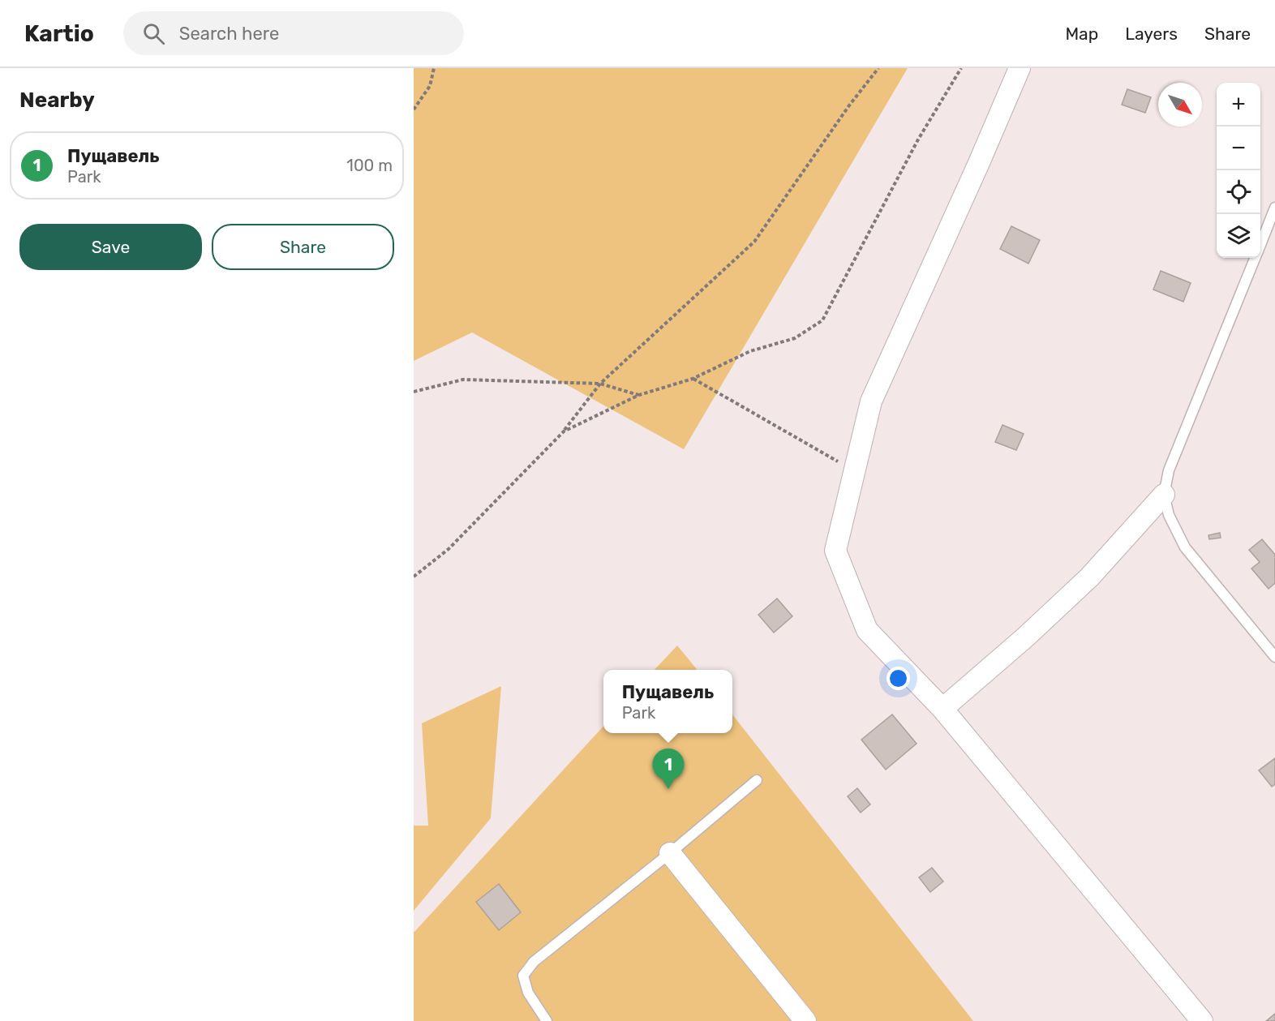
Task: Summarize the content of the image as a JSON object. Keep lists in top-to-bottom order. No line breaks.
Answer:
{"north":"bottom right","page":{"header":"Kartio","search":"Search here","nav":["Map","Layers","Share"],"heading":"Nearby","map_buttons":["+","−"],"list":[{"mark":"1","name":"Пущавель","note":"Park","value":"100 m"}],"buttons":["Save","Share"],"popup":["Пущавель","Park"],"pins":"1"}}
